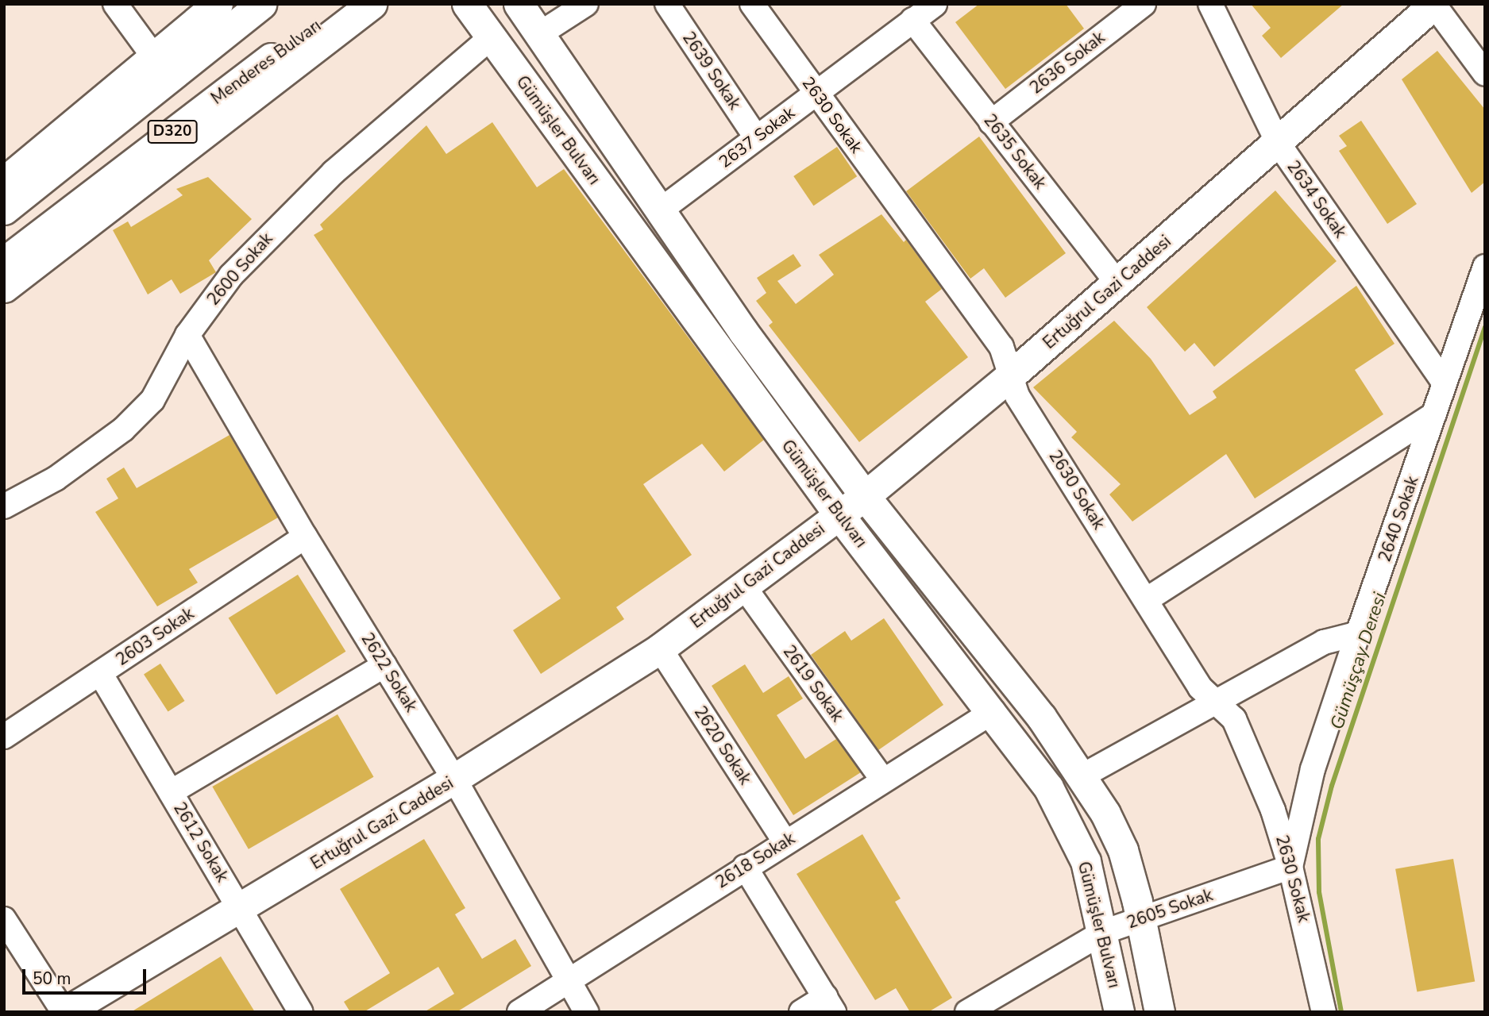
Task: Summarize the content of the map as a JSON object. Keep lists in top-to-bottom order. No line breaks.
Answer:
{"streets":{"main road":["Menderes Bulvarı","Gümüşler Bulvarı","D320","Ertuğrul Gazi Caddesi"],"street":["2636 Sokak","2639 Sokak","2630 Sokak","2637 Sokak","2635 Sokak","2634 Sokak","2600 Sokak","2640 Sokak","2603 Sokak","2622 Sokak","2619 Sokak","2620 Sokak","2612 Sokak","2618 Sokak","2605 Sokak"]},"crossings":[["2636 Sokak","2635 Sokak"],["2639 Sokak","2637 Sokak"],["2630 Sokak","2637 Sokak"],["2630 Sokak","Ertuğrul Gazi Caddesi"],["2630 Sokak","2640 Sokak"],["2630 Sokak","2605 Sokak"],["Gümüşler Bulvarı","2637 Sokak"],["Gümüşler Bulvarı","2600 Sokak"],["Gümüşler Bulvarı","Ertuğrul Gazi Caddesi"],["Gümüşler Bulvarı","2618 Sokak"],["Gümüşler Bulvarı","2605 Sokak"],["2637 Sokak","2635 Sokak"],["2635 Sokak","Ertuğrul Gazi Caddesi"],["2634 Sokak","Ertuğrul Gazi Caddesi"],["2634 Sokak","2640 Sokak"],["2600 Sokak","2622 Sokak"],["Ertuğrul Gazi Caddesi","2622 Sokak"],["Ertuğrul Gazi Caddesi","2619 Sokak"],["Ertuğrul Gazi Caddesi","2620 Sokak"],["Ertuğrul Gazi Caddesi","2612 Sokak"],["2640 Sokak","2605 Sokak"],["2603 Sokak","2622 Sokak"],["2603 Sokak","2612 Sokak"],["2622 Sokak","2618 Sokak"],["2619 Sokak","2618 Sokak"],["2620 Sokak","2618 Sokak"]],"water":["Gümüşçay Deresi"],"scale_bar":"50 m"}
